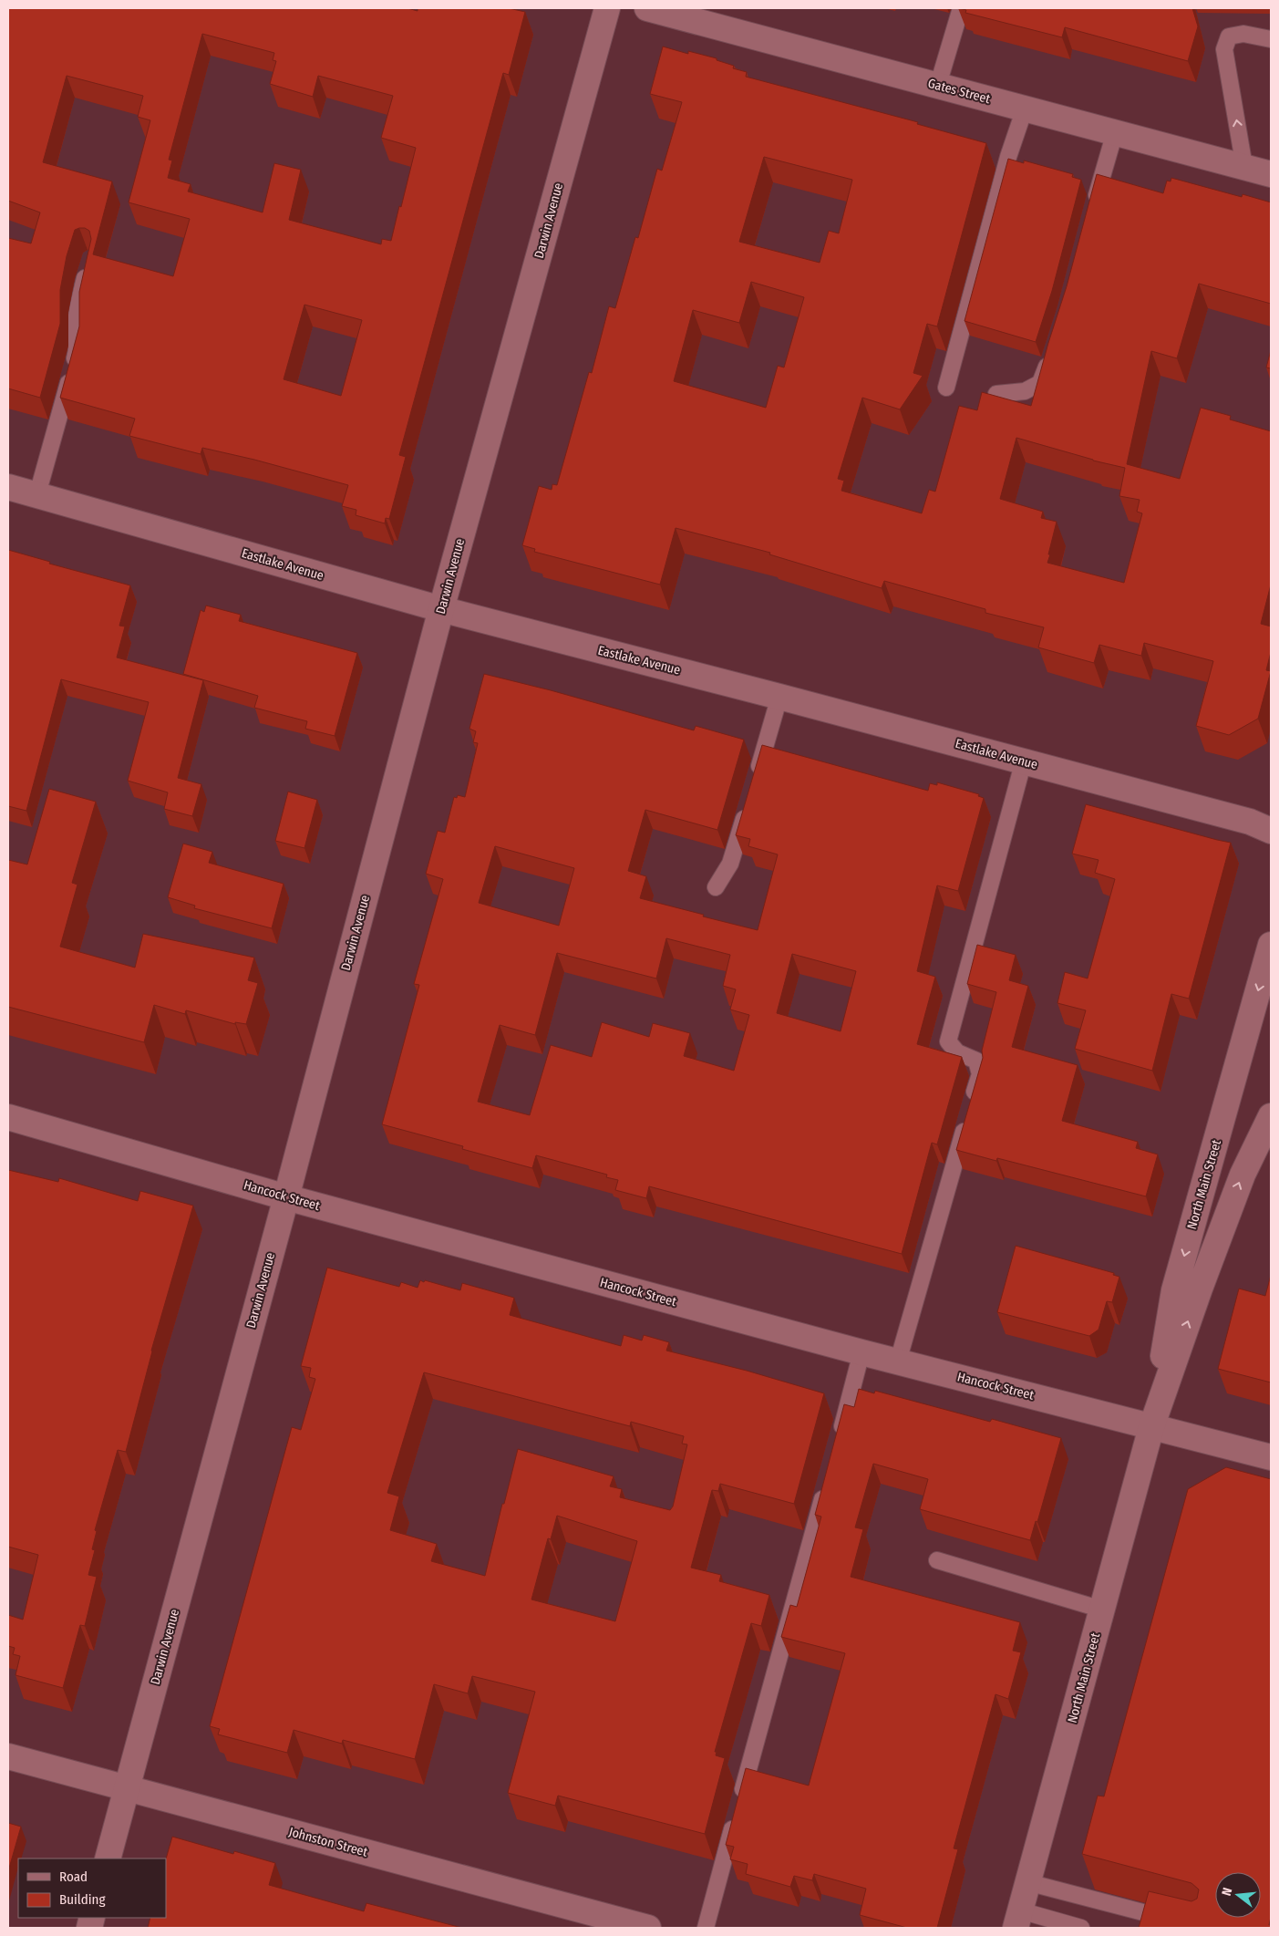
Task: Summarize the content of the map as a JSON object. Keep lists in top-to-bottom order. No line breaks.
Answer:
{"streets":{"street":["Gates Street","Darwin Avenue","Eastlake Avenue","North Main Street","Hancock Street","Johnston Street"]},"crossings":[["Darwin Avenue","Eastlake Avenue"],["Darwin Avenue","Hancock Street"],["Darwin Avenue","Johnston Street"],["North Main Street","Hancock Street"]],"legend":["Road","Building"],"north":"left"}
